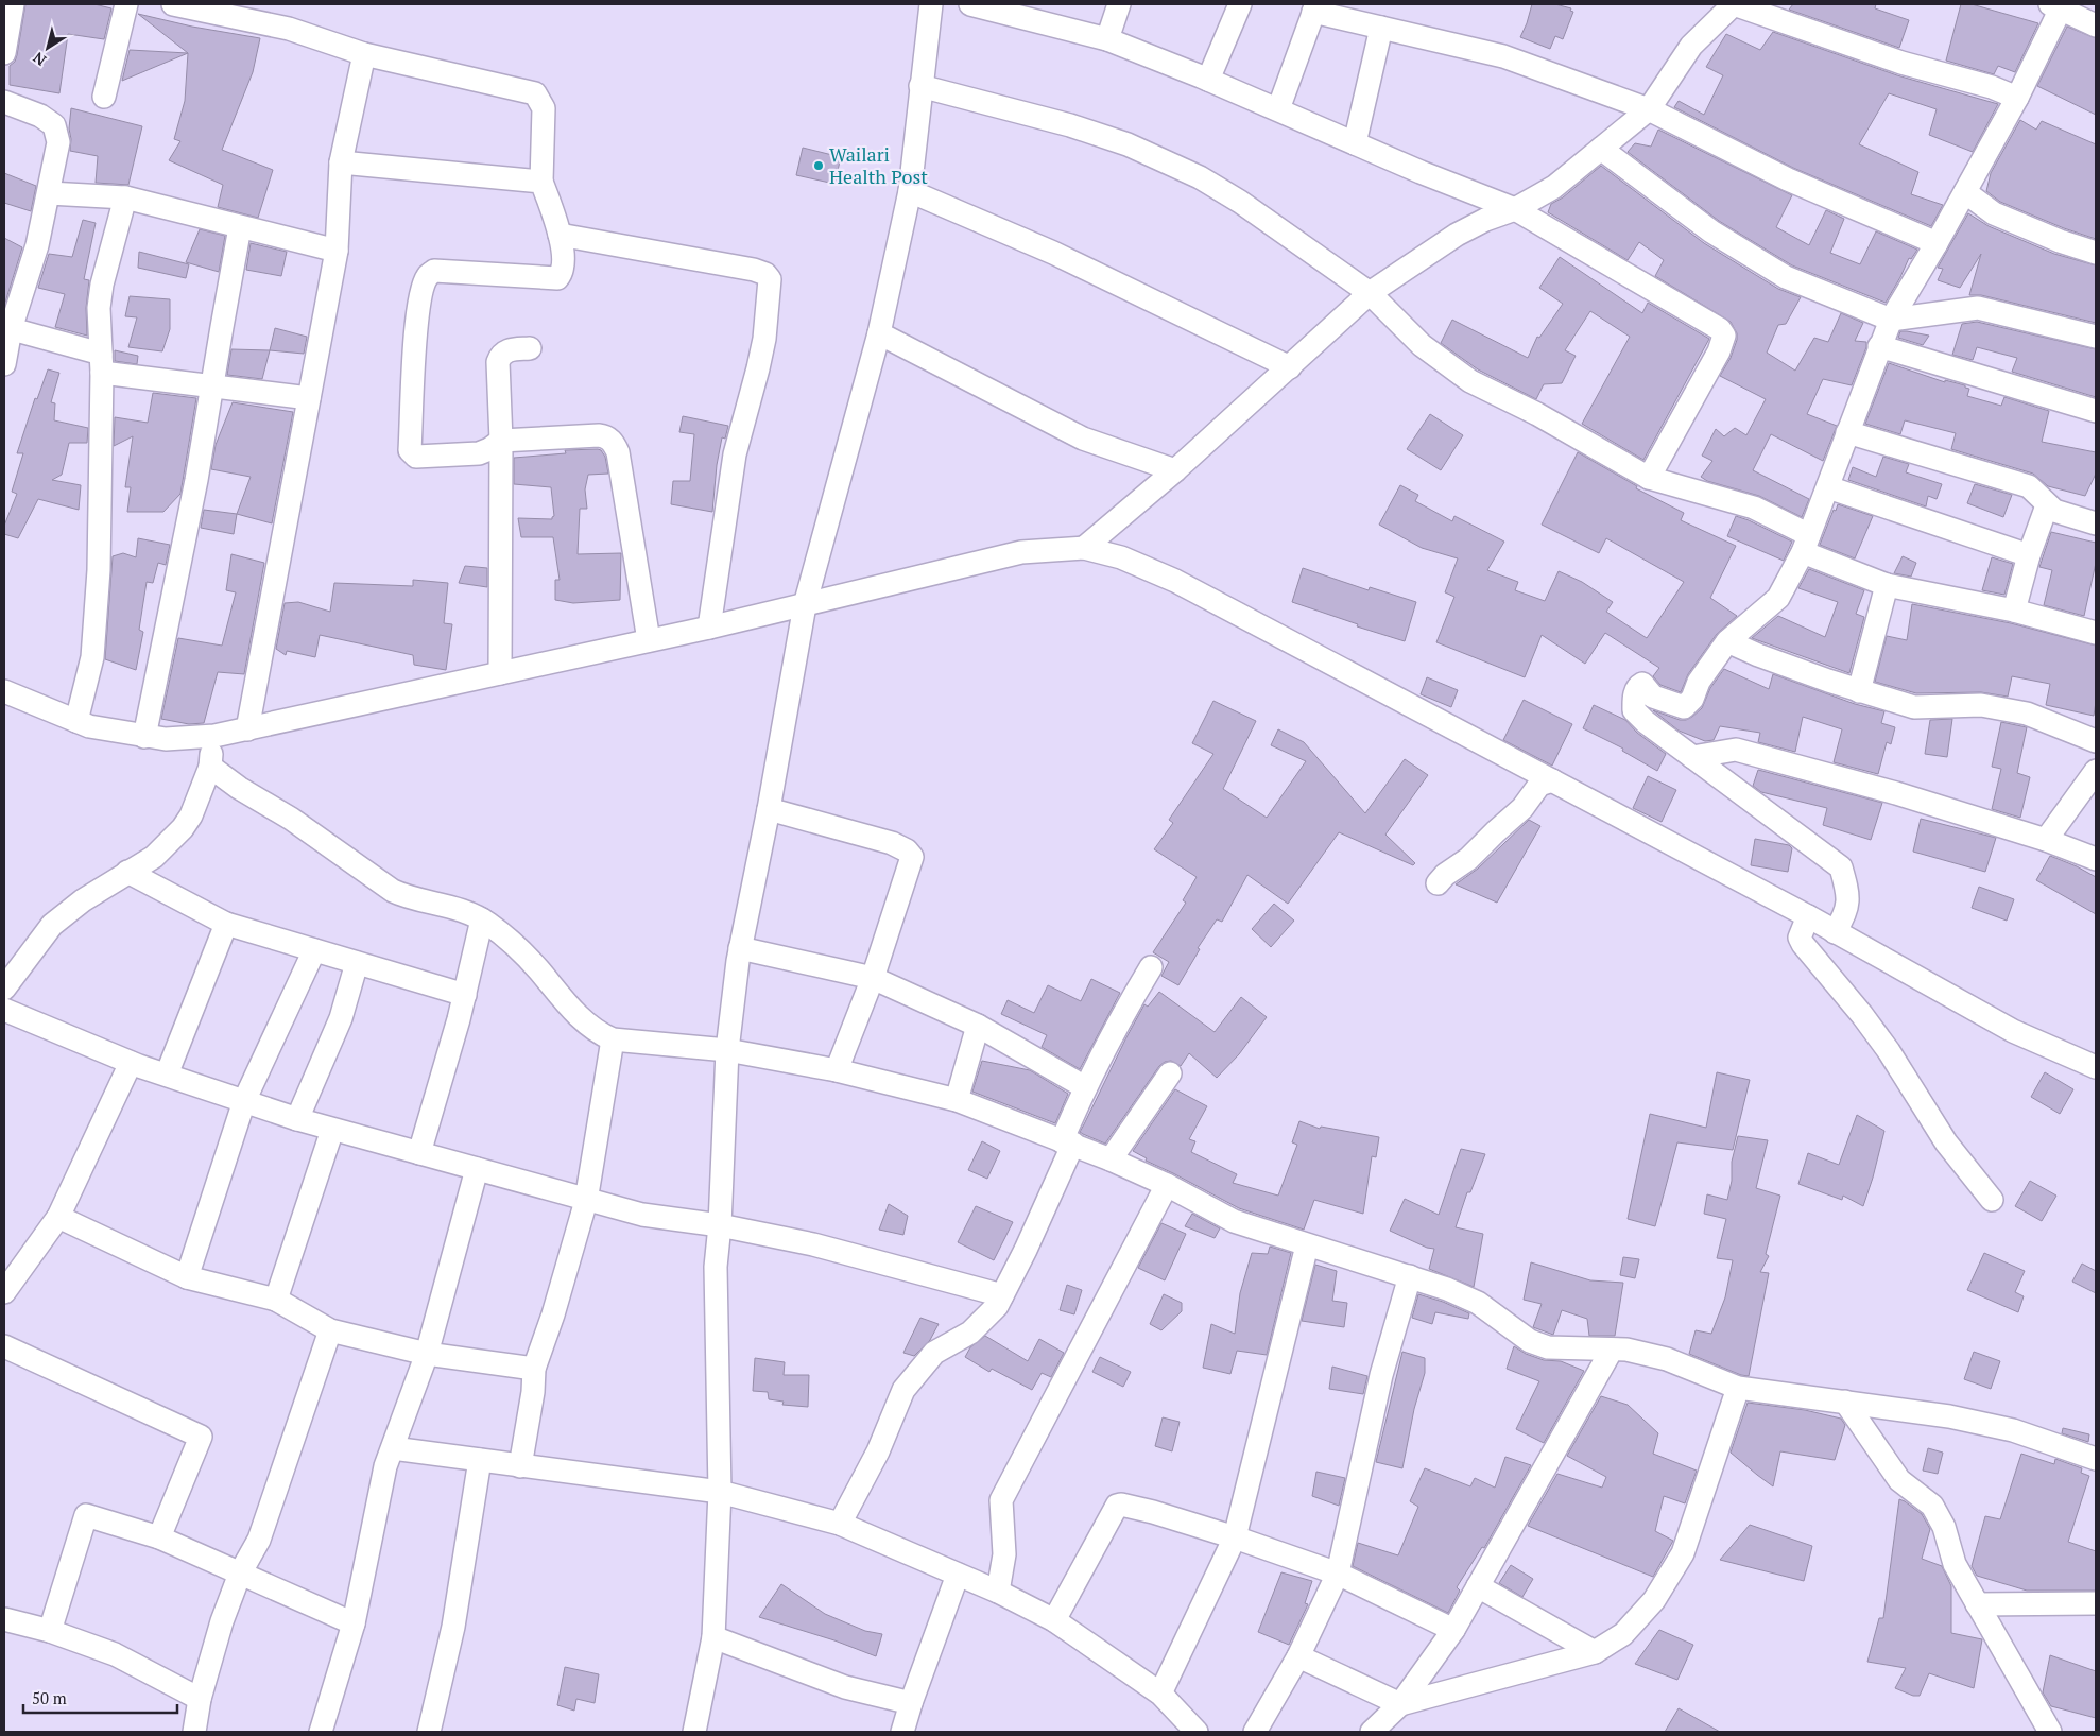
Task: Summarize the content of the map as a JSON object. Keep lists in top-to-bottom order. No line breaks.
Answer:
{"places":["Wailari Health Post"],"scale_bar":"50 m","north":"bottom left"}
